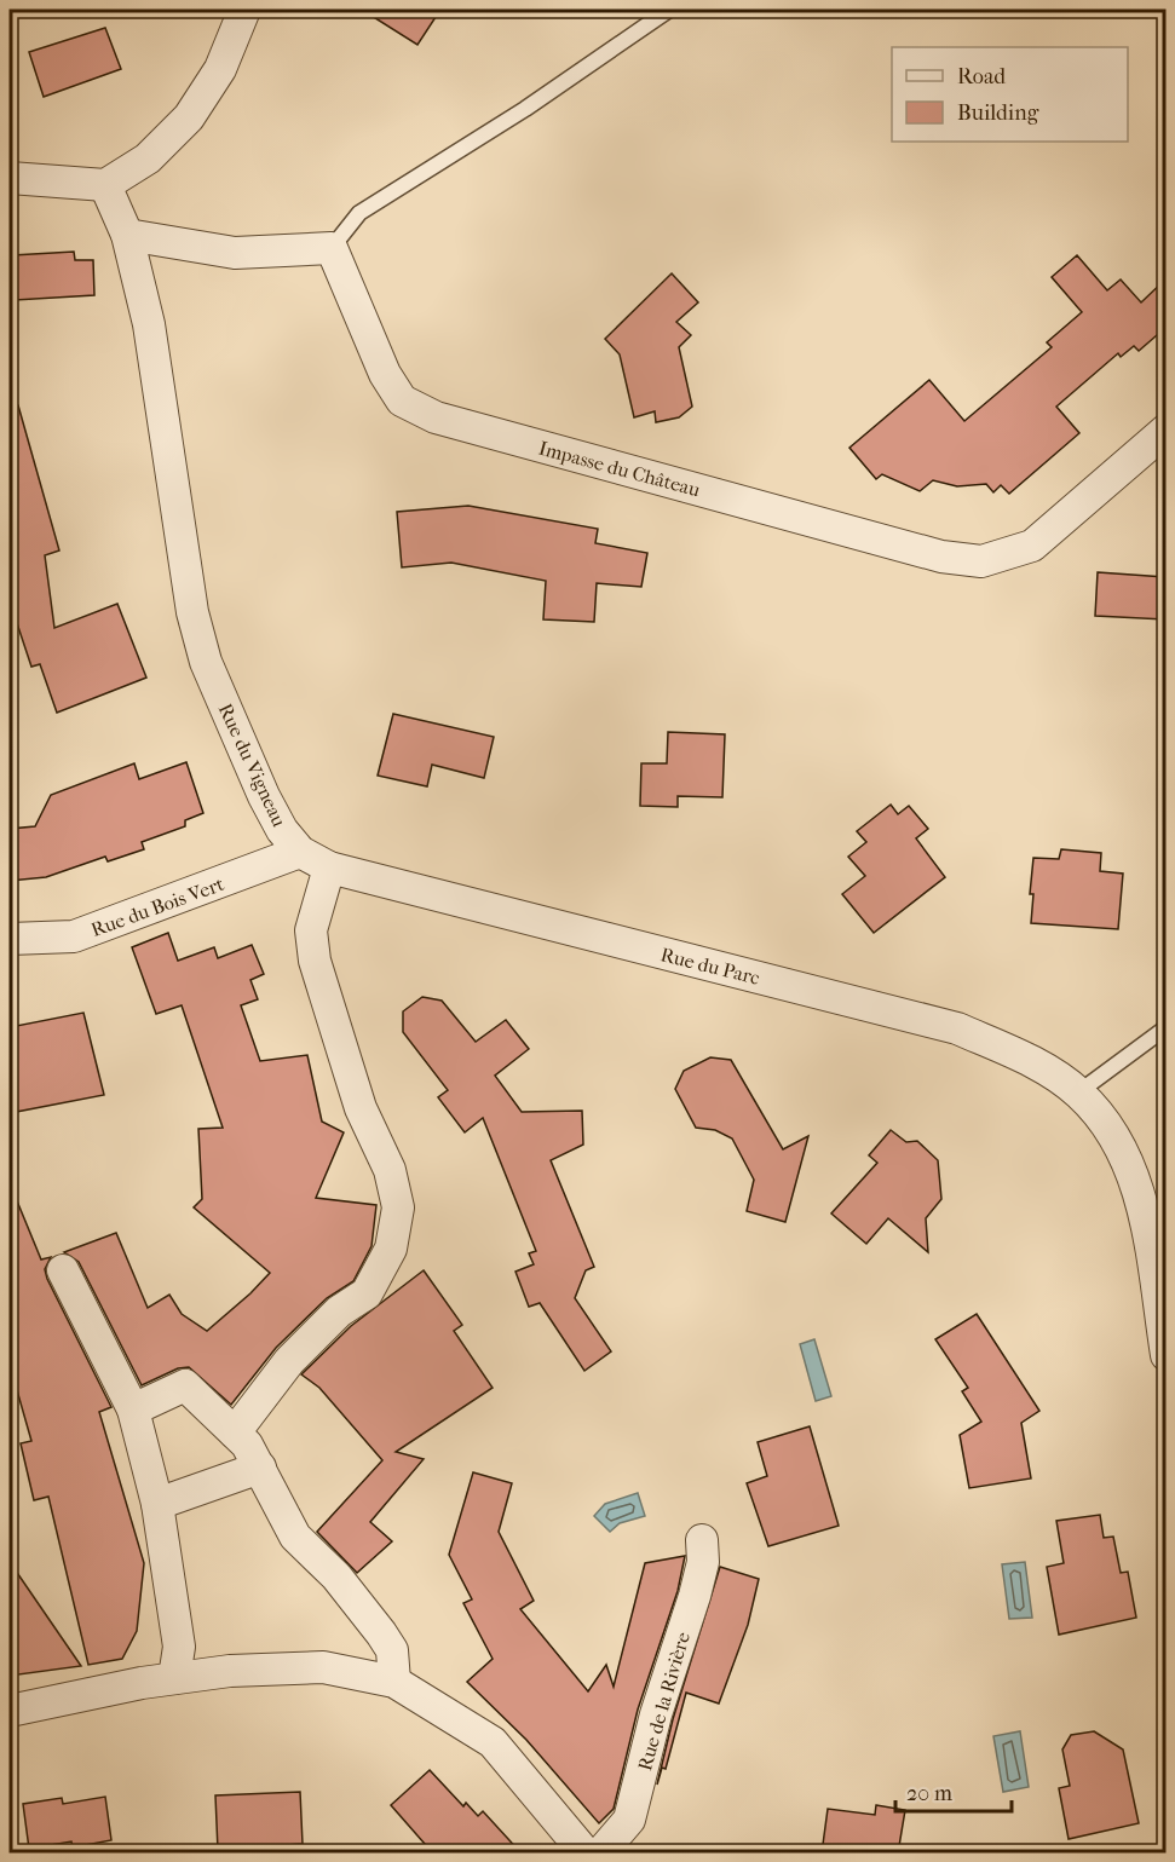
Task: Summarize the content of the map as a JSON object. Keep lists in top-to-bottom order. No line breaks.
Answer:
{"streets":{"street":["Impasse du Château","Rue du Vigneau","Rue du Bois Vert","Rue du Parc","Rue de la Rivière"]},"crossings":[["Rue du Vigneau","Rue du Bois Vert"],["Rue du Vigneau","Rue du Parc"]],"legend":["Road","Building"],"scale_bar":"20 m"}
